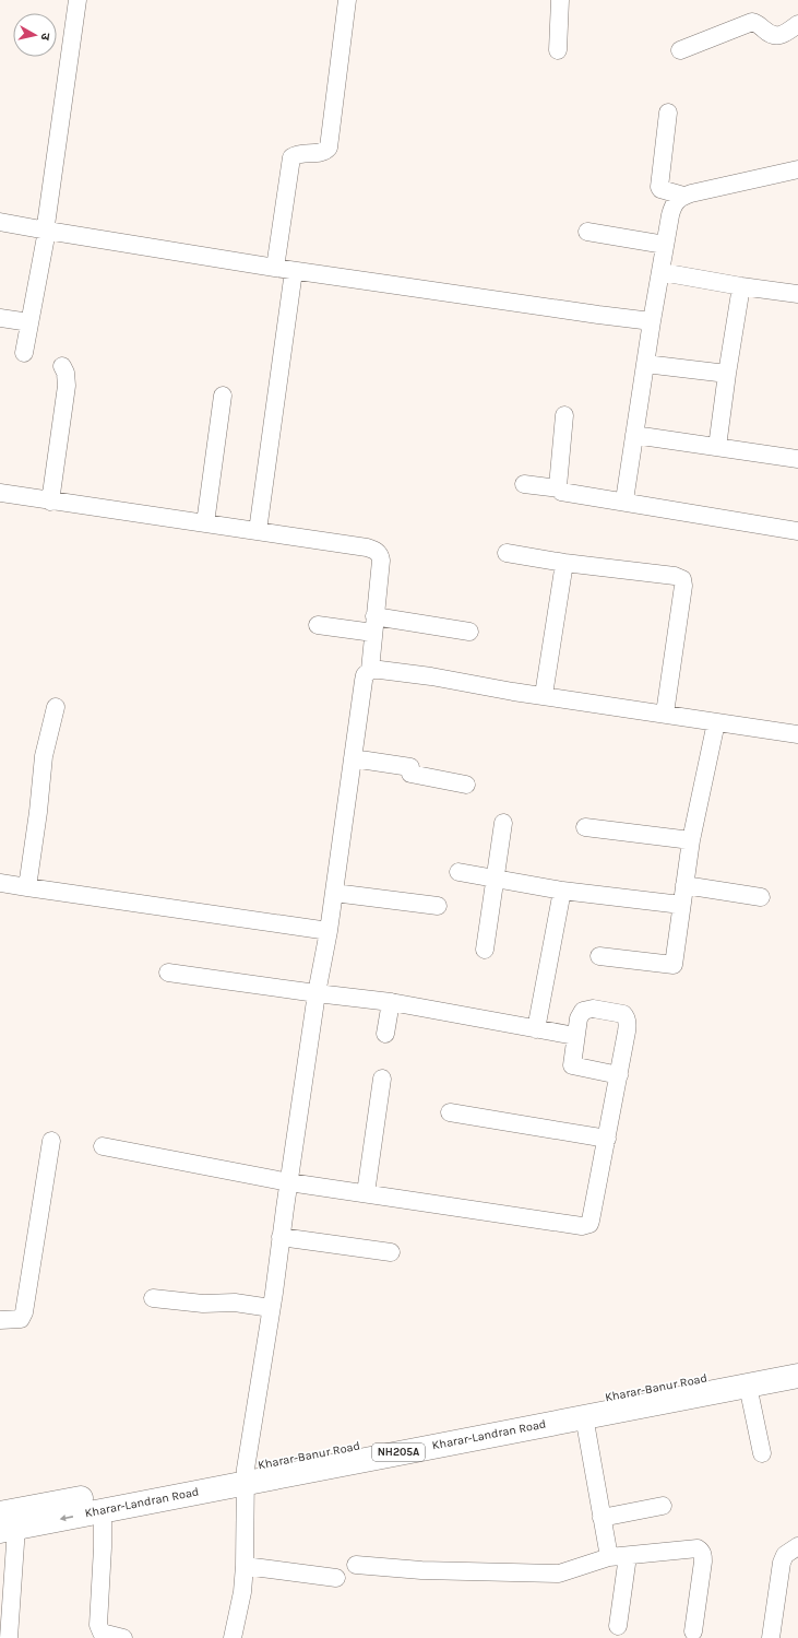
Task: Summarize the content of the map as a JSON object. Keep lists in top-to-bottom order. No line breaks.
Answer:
{"streets":{"highway":["Kharar-Banur Road","Kharar-Landran Road","NH205A"]},"crossings":[["Kharar-Banur Road","Kharar-Landran Road"]],"north":"right"}
